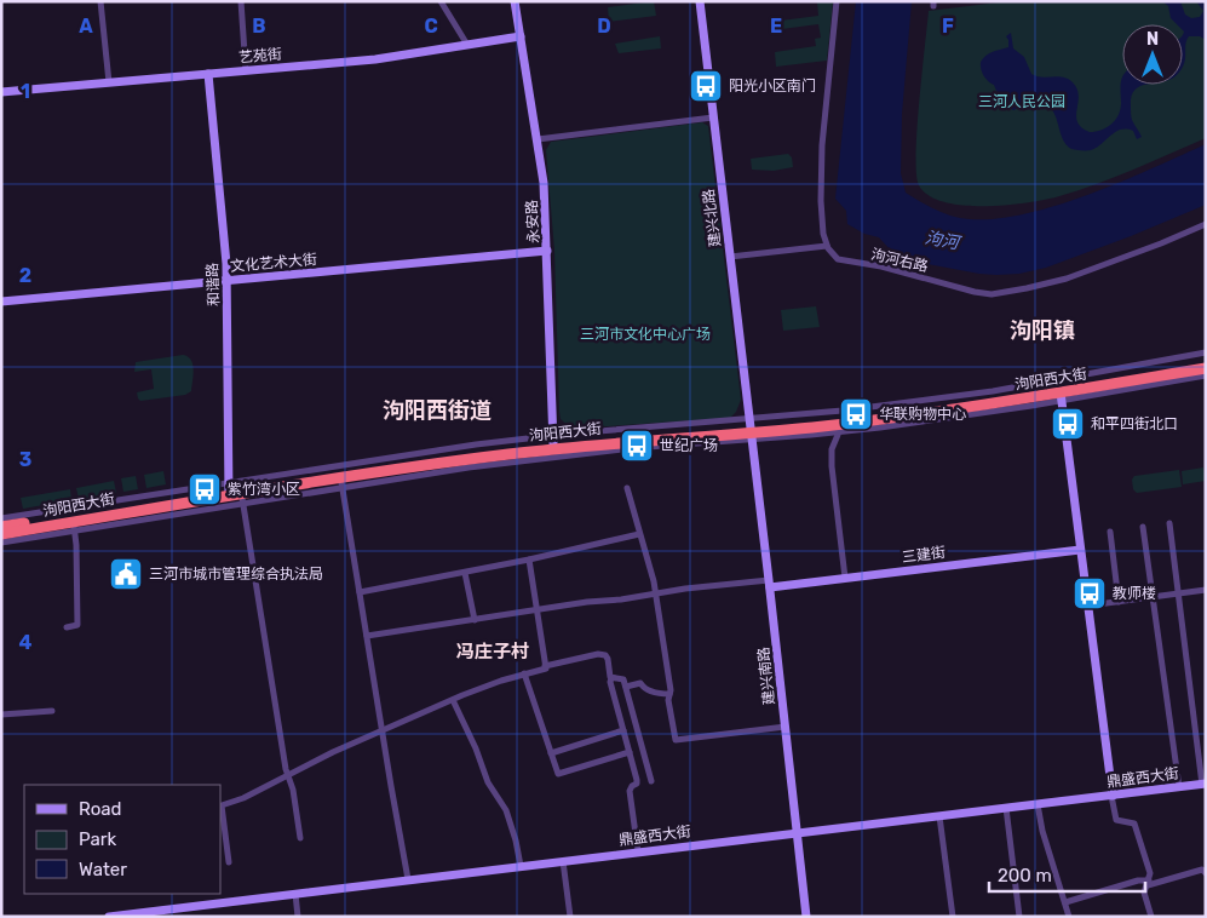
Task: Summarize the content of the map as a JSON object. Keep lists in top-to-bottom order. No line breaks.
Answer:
{"streets":{"highway":["泃阳西大街"],"street":["艺苑街","建兴北路","永安路","泃河右路","文化艺术大街","和谐路","三建街","建兴南路","鼎盛西大街"]},"crossings":[["艺苑街","永安路"],["艺苑街","和谐路"],["建兴北路","泃阳西大街"],["建兴北路","建兴南路"],["永安路","文化艺术大街"],["永安路","泃阳西大街"],["文化艺术大街","和谐路"],["和谐路","泃阳西大街"],["泃阳西大街","建兴南路"],["三建街","建兴南路"],["建兴南路","鼎盛西大街"]],"districts":["泃阳镇","泃阳西街道","冯庄子村"],"water":["泃河"],"parks":["三河人民公园","三河市文化中心广场"],"places":{"bus stop":["阳光小区南门","华联购物中心","和平四街北口","世纪广场","紫竹湾小区","教师楼"],"public building":["三河市城市管理综合执法局"]},"legend":["Road","Park","Water"],"scale_bar":"200 m","north":"top","grid":{"columns":["A","B","C","D","E","F"],"rows":["1","2","3","4"]}}
